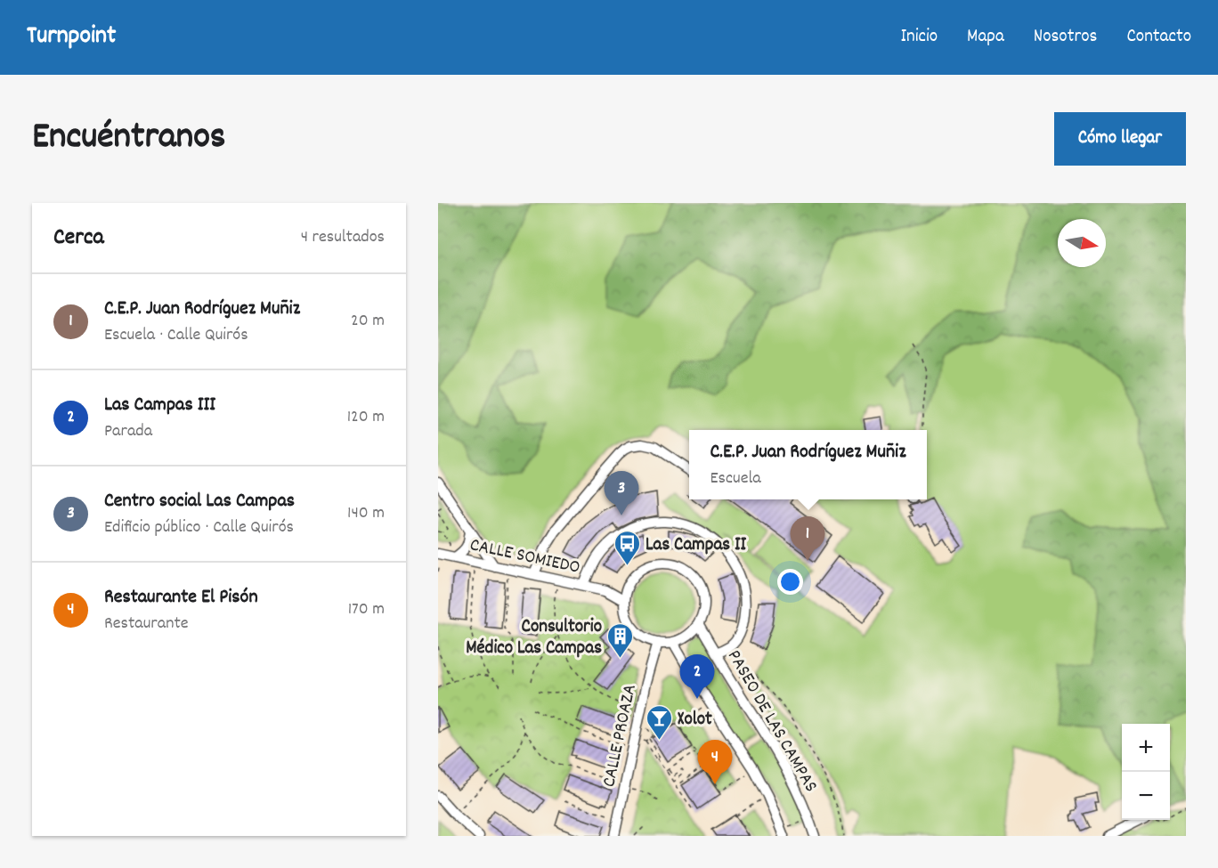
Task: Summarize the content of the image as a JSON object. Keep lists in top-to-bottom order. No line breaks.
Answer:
{"streets":{"street":["CALLE SOMIEDO","PASEO DE LAS CAMPAS","CALLE PROAZA"]},"crossings":[["CALLE SOMIEDO","PASEO DE LAS CAMPAS"],["CALLE SOMIEDO","CALLE PROAZA"],["PASEO DE LAS CAMPAS","CALLE PROAZA"]],"places":{"bus stop":["Las Campas II"],"building":["Consultorio Médico Las Campas"],"bar":["Xolot"]},"north":"right","page":{"header":"Turnpoint","nav":["Inicio","Mapa","Nosotros","Contacto"],"title":"Encuéntranos","buttons":"Cómo llegar","heading":["Cerca","4 resultados"],"list":[{"mark":"1","name":"C.E.P. Juan Rodríguez Muñiz","note":"Escuela · Calle Quirós","value":"20 m"},{"mark":"2","name":"Las Campas III","note":"Parada","value":"120 m"},{"mark":"3","name":"Centro social Las Campas","note":"Edificio público · Calle Quirós","value":"140 m"},{"mark":"4","name":"Restaurante El Pisón","note":"Restaurante","value":"170 m"}],"popup":["C.E.P. Juan Rodríguez Muñiz","Escuela"],"pins":["3","1","2","4"],"map_buttons":["+","−"]}}
